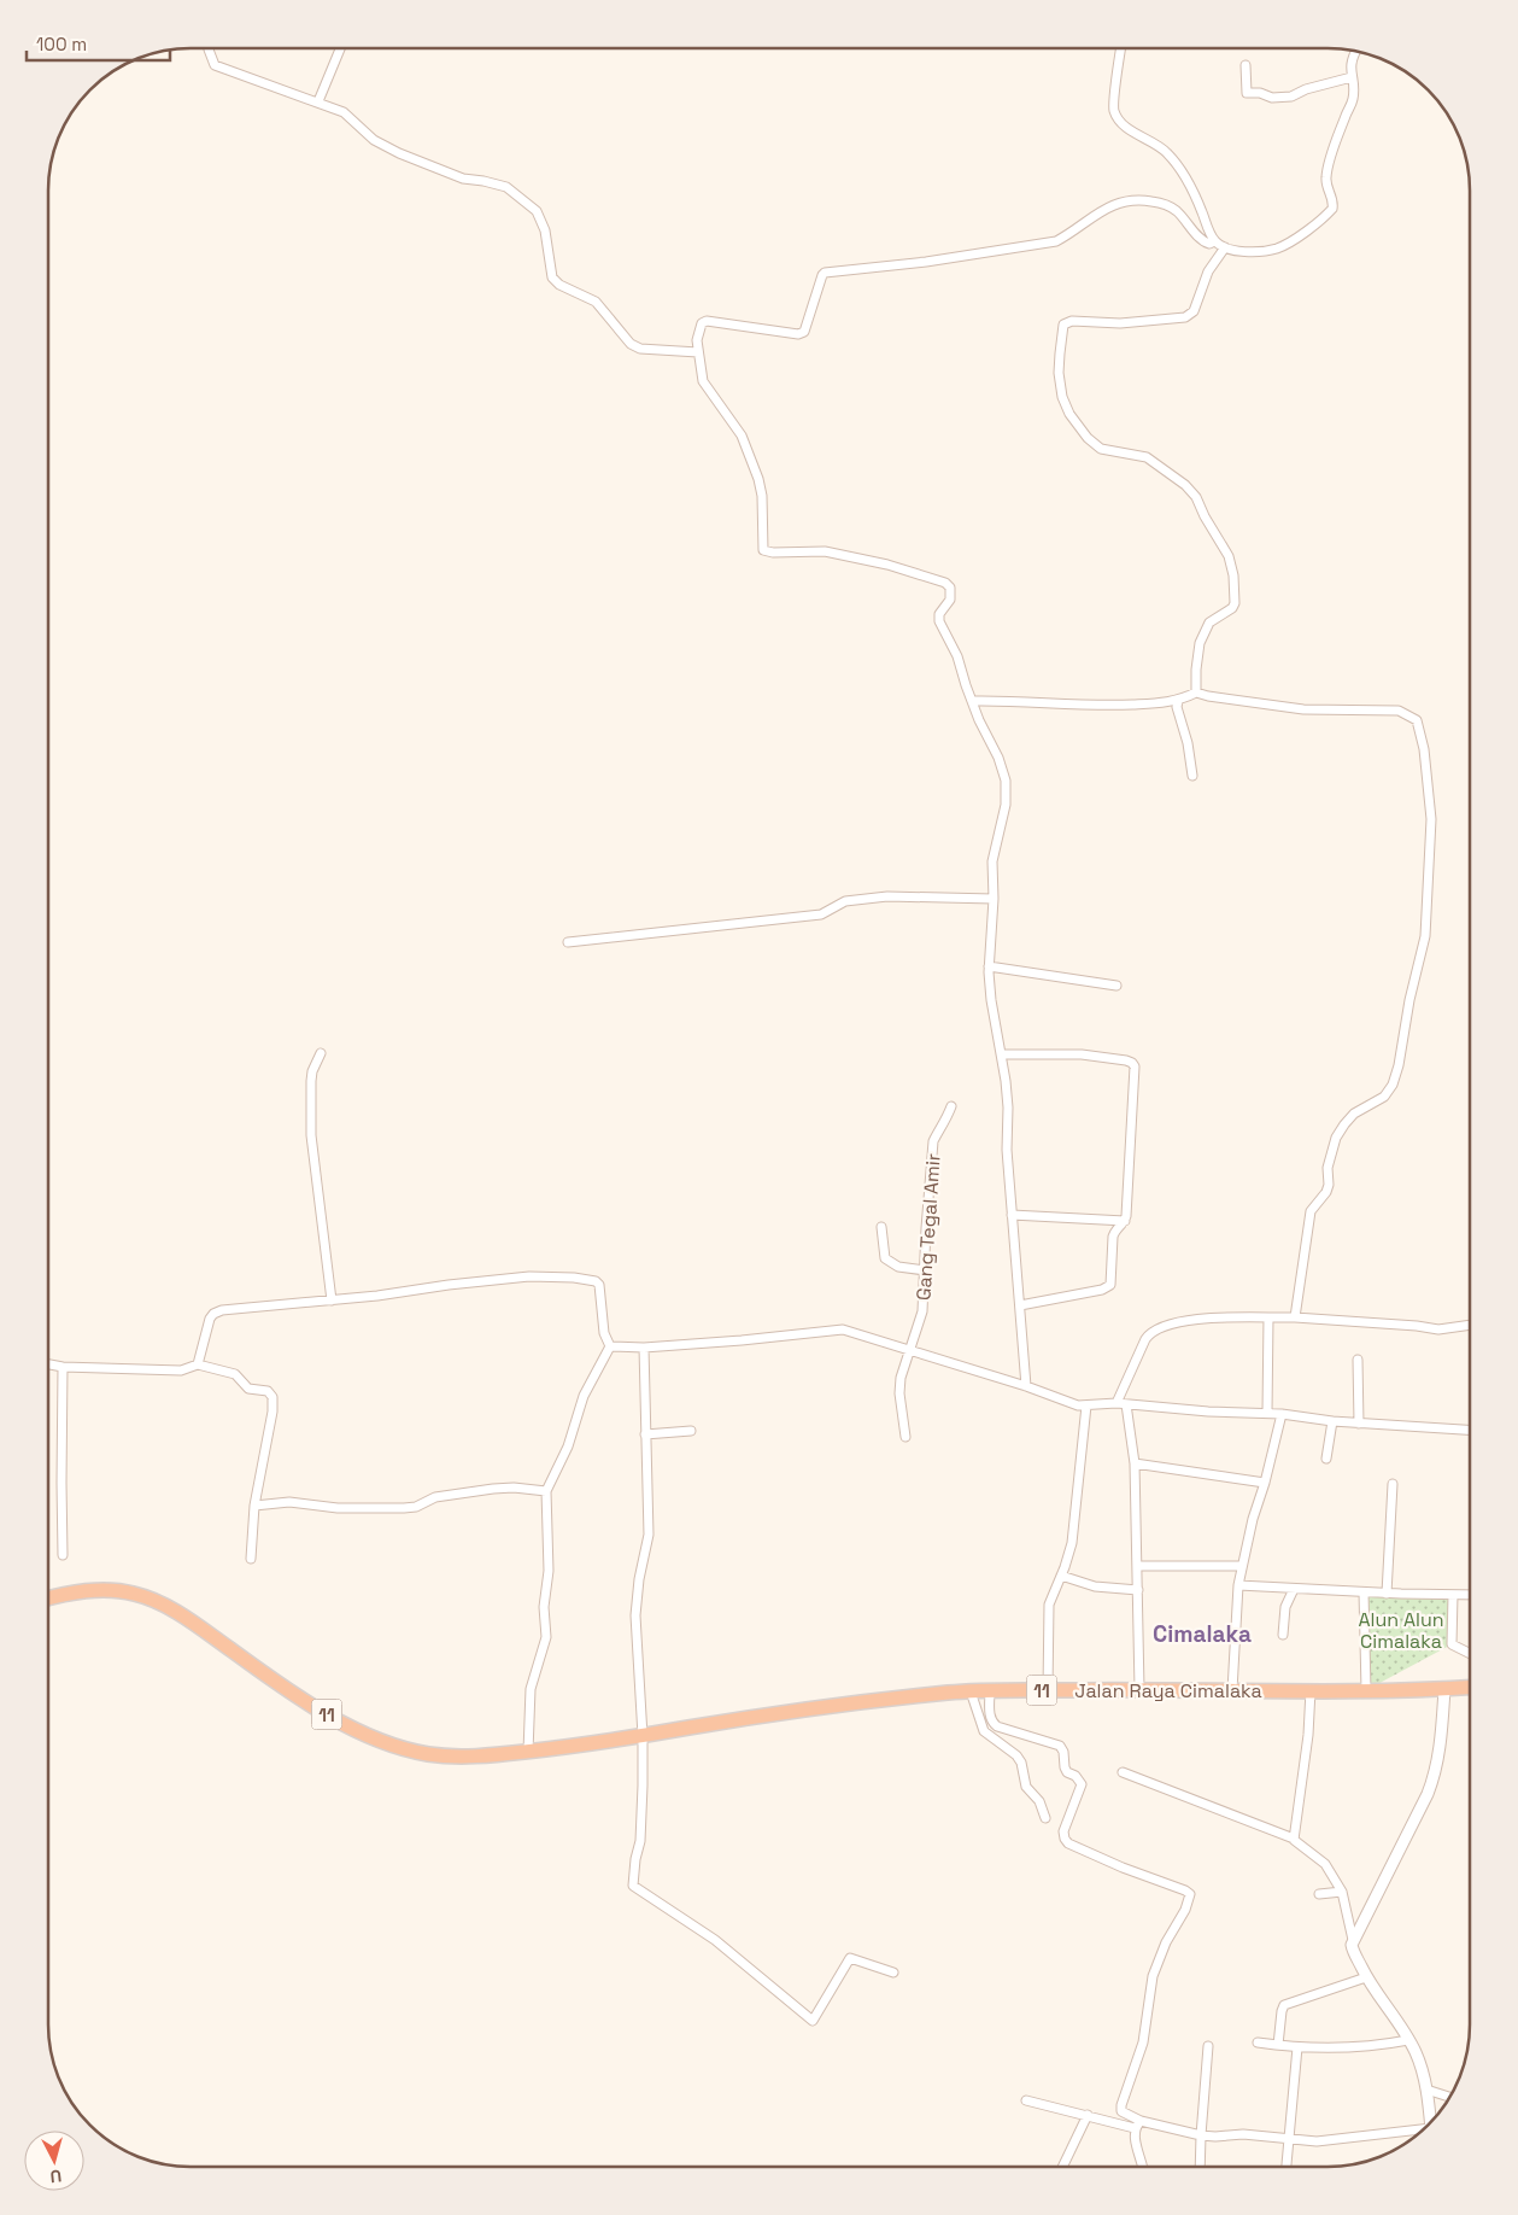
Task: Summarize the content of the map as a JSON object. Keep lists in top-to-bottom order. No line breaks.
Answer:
{"streets":{"highway":["11","Jalan Raya Cimalaka"],"street":["Gang Tegal Amir"]},"crossings":[["11","Jalan Raya Cimalaka"]],"districts":["Cimalaka"],"parks":["Alun Alun Cimalaka"],"scale_bar":"100 m","north":"bottom"}
